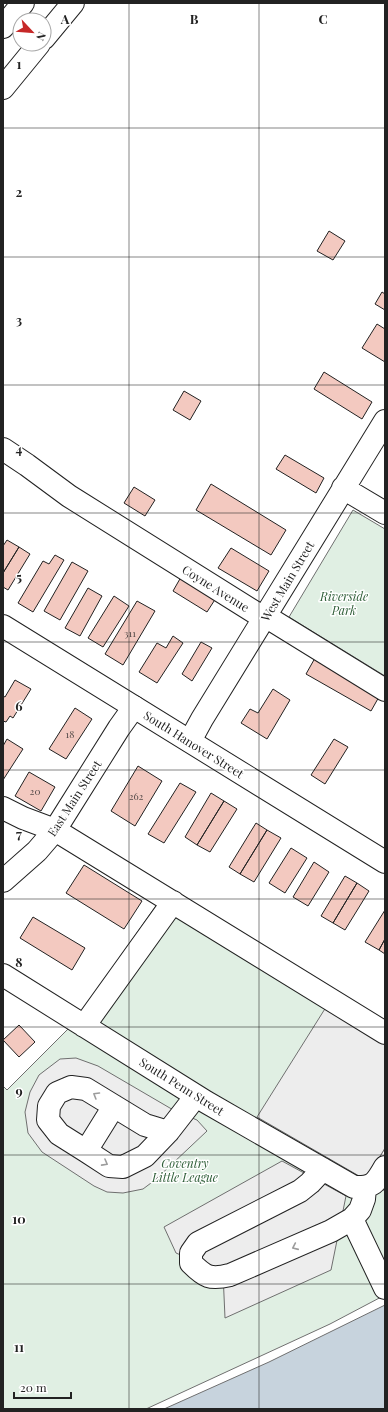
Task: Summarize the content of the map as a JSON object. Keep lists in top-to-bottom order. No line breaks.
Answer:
{"streets":{"main road":["West Main Street","Coyne Avenue","South Hanover Street","East Main Street","South Penn Street"]},"crossings":[["West Main Street","Coyne Avenue"],["West Main Street","South Hanover Street"],["South Hanover Street","East Main Street"]],"parks":["Riverside Park","Coventry Little League"],"house_numbers":["311","18","20","262"],"scale_bar":"20 m","north":"bottom right","grid":{"columns":["A","B","C"],"rows":["1","2","3","4","5","6","7","8","9","10","11"]}}
